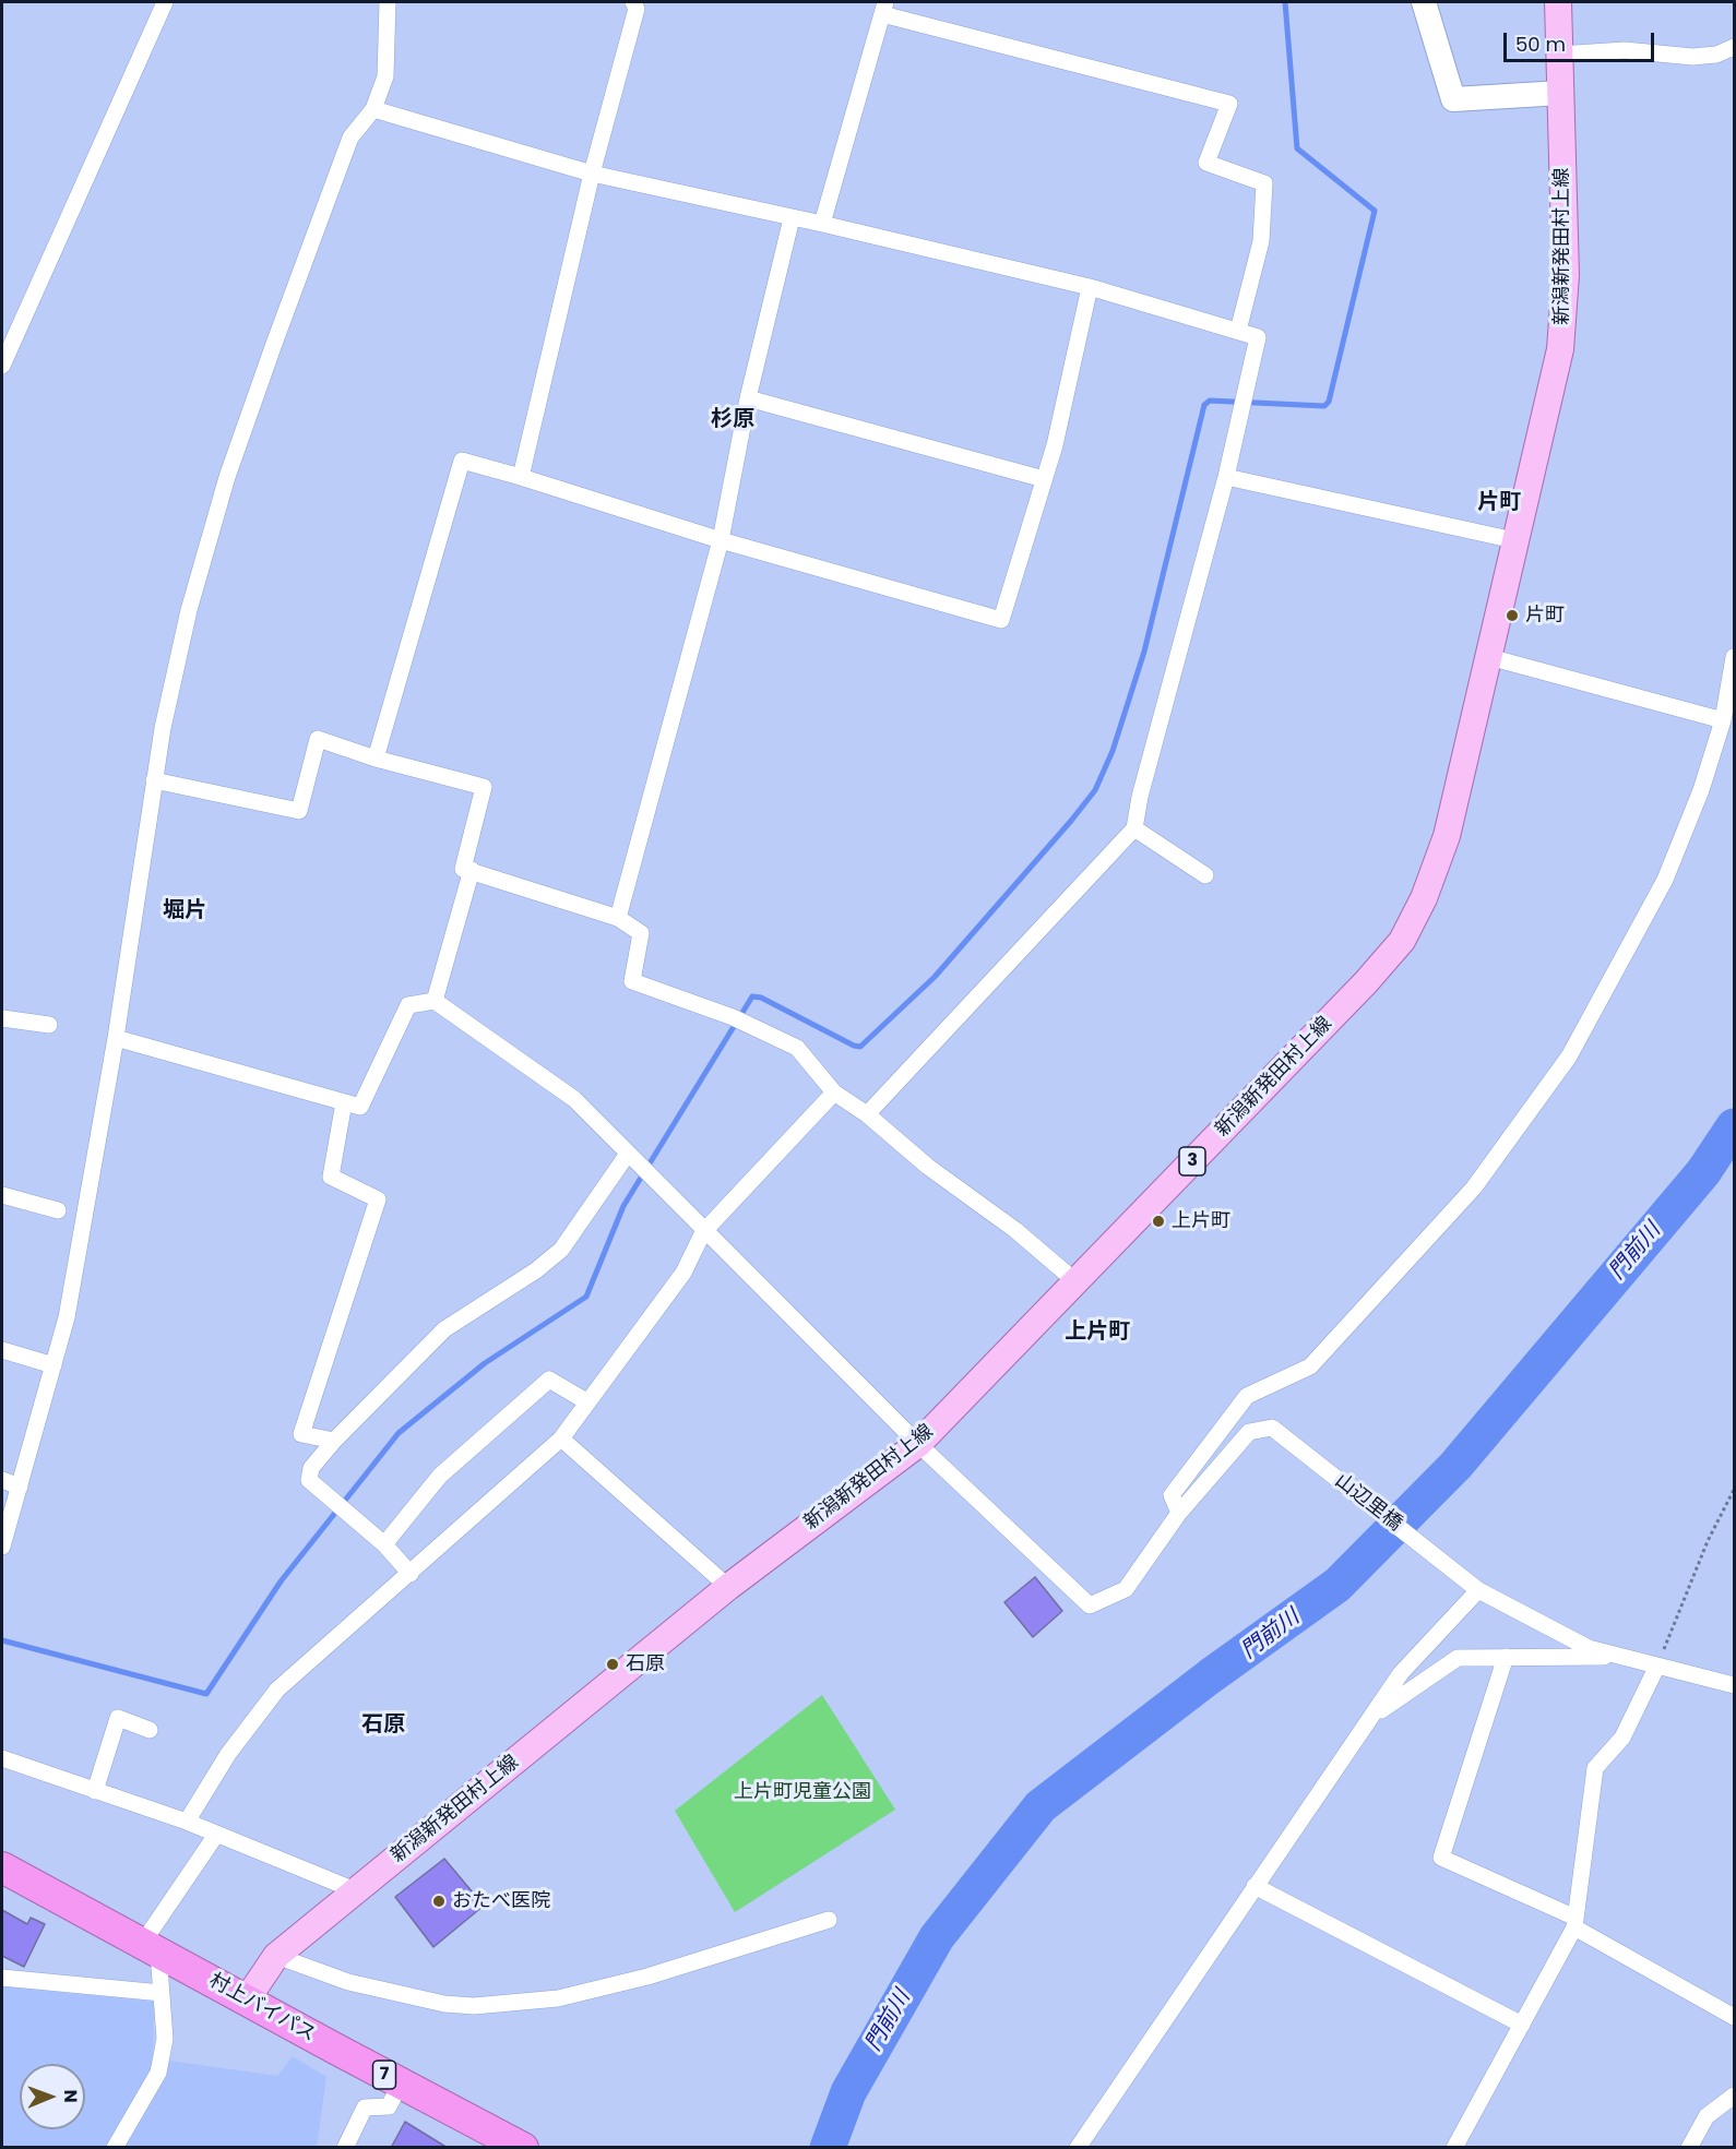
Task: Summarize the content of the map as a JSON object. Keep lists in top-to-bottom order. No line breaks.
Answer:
{"streets":{"highway":["村上バイパス","7"],"main road":["新潟新発田村上線","3"],"street":["山辺里橋"]},"crossings":[["新潟新発田村上線","村上バイパス"]],"districts":["杉原","片町","堀片","上片町","石原"],"water":["門前川"],"parks":["上片町児童公園"],"places":["片町","上片町","石原","おたべ医院"],"scale_bar":"50 m","north":"right"}
